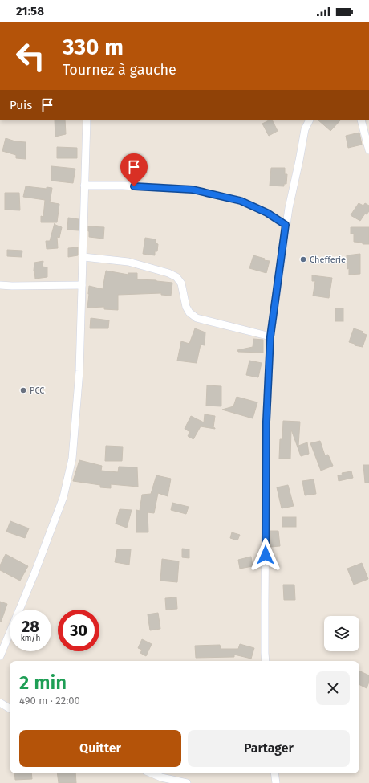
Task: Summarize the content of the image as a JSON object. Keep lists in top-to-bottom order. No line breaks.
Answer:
{"places":["Chefferie","PCC"],"page":{"status":"21:58","turn":["330 m","Tournez à gauche"],"then":"Puis","speed":"28 km/h","limit":"30","heading":["2 min","490 m · 22:00"],"buttons":["Quitter","Partager"]}}
